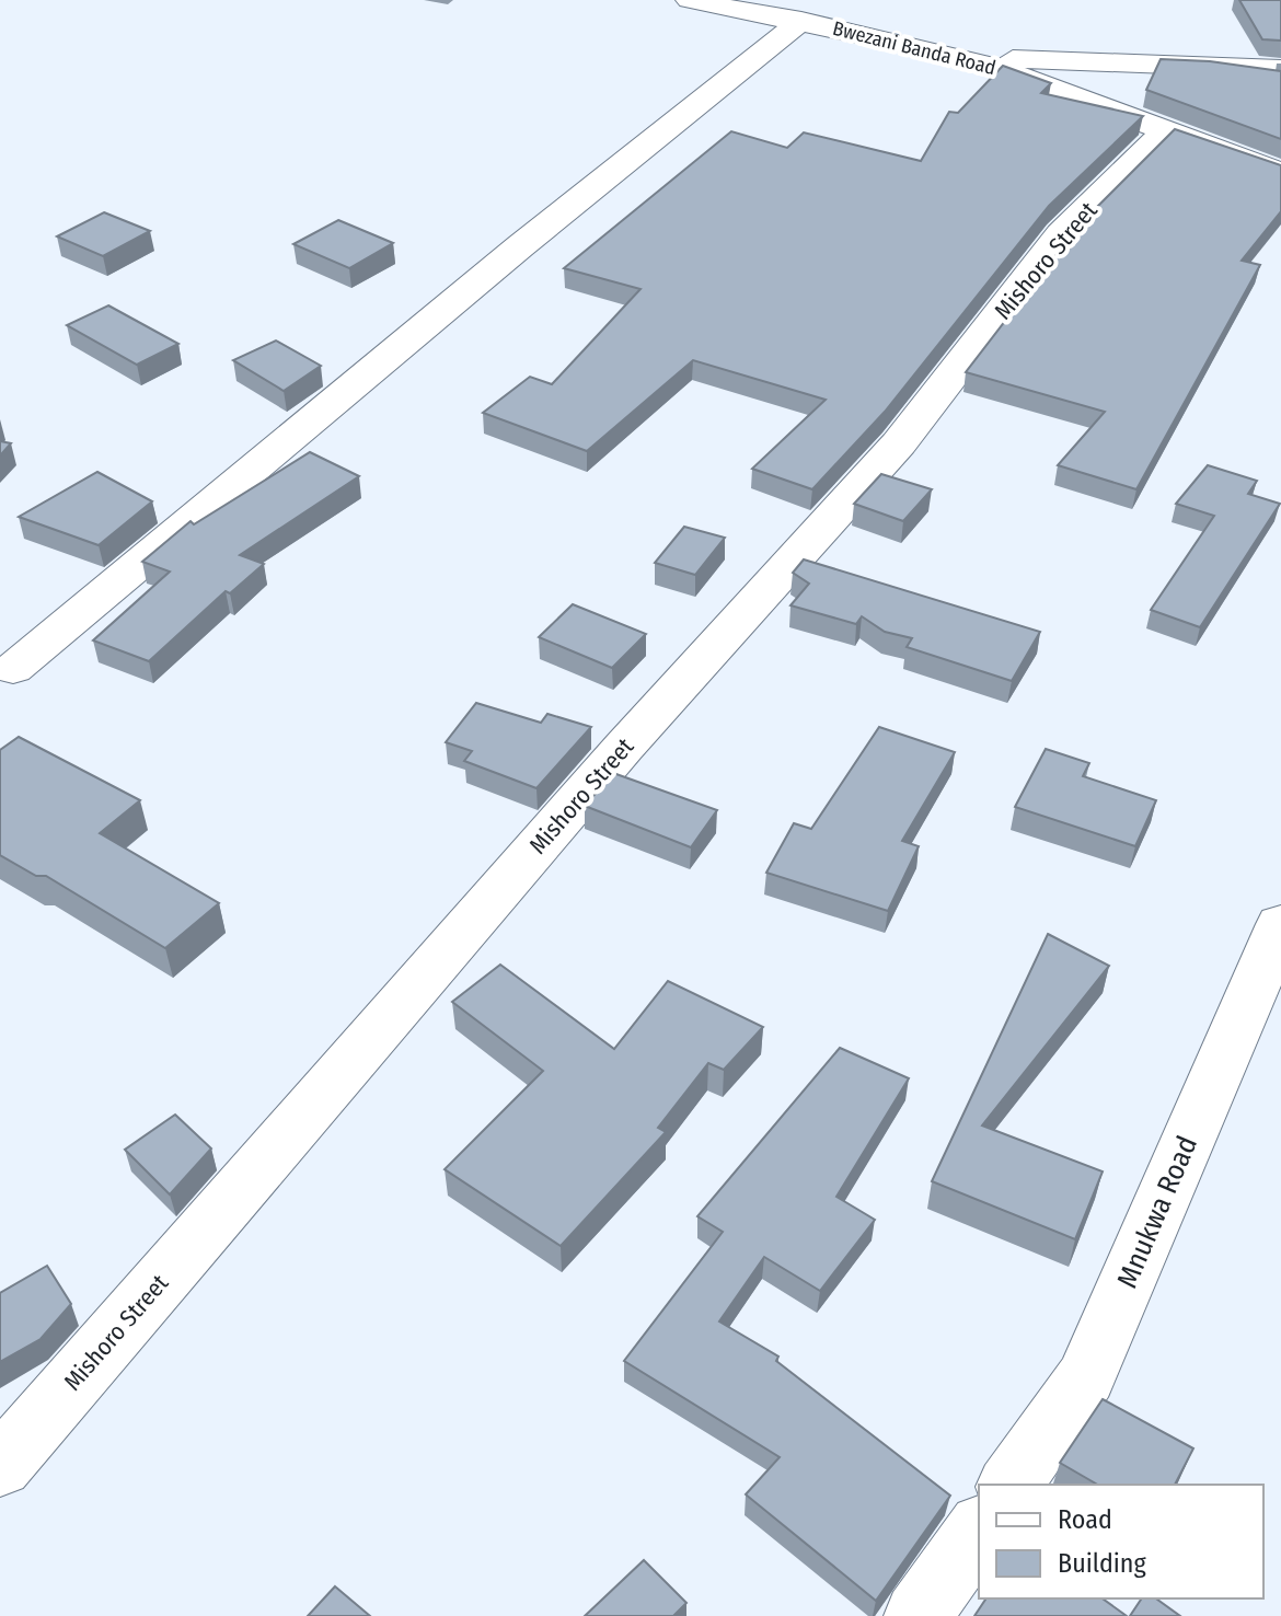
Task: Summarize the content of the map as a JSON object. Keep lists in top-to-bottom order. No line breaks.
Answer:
{"streets":{"street":["Bwezani Banda Road","Mishoro Street","Mnukwa Road"]},"crossings":[["Bwezani Banda Road","Mishoro Street"]],"legend":["Road","Building"]}
